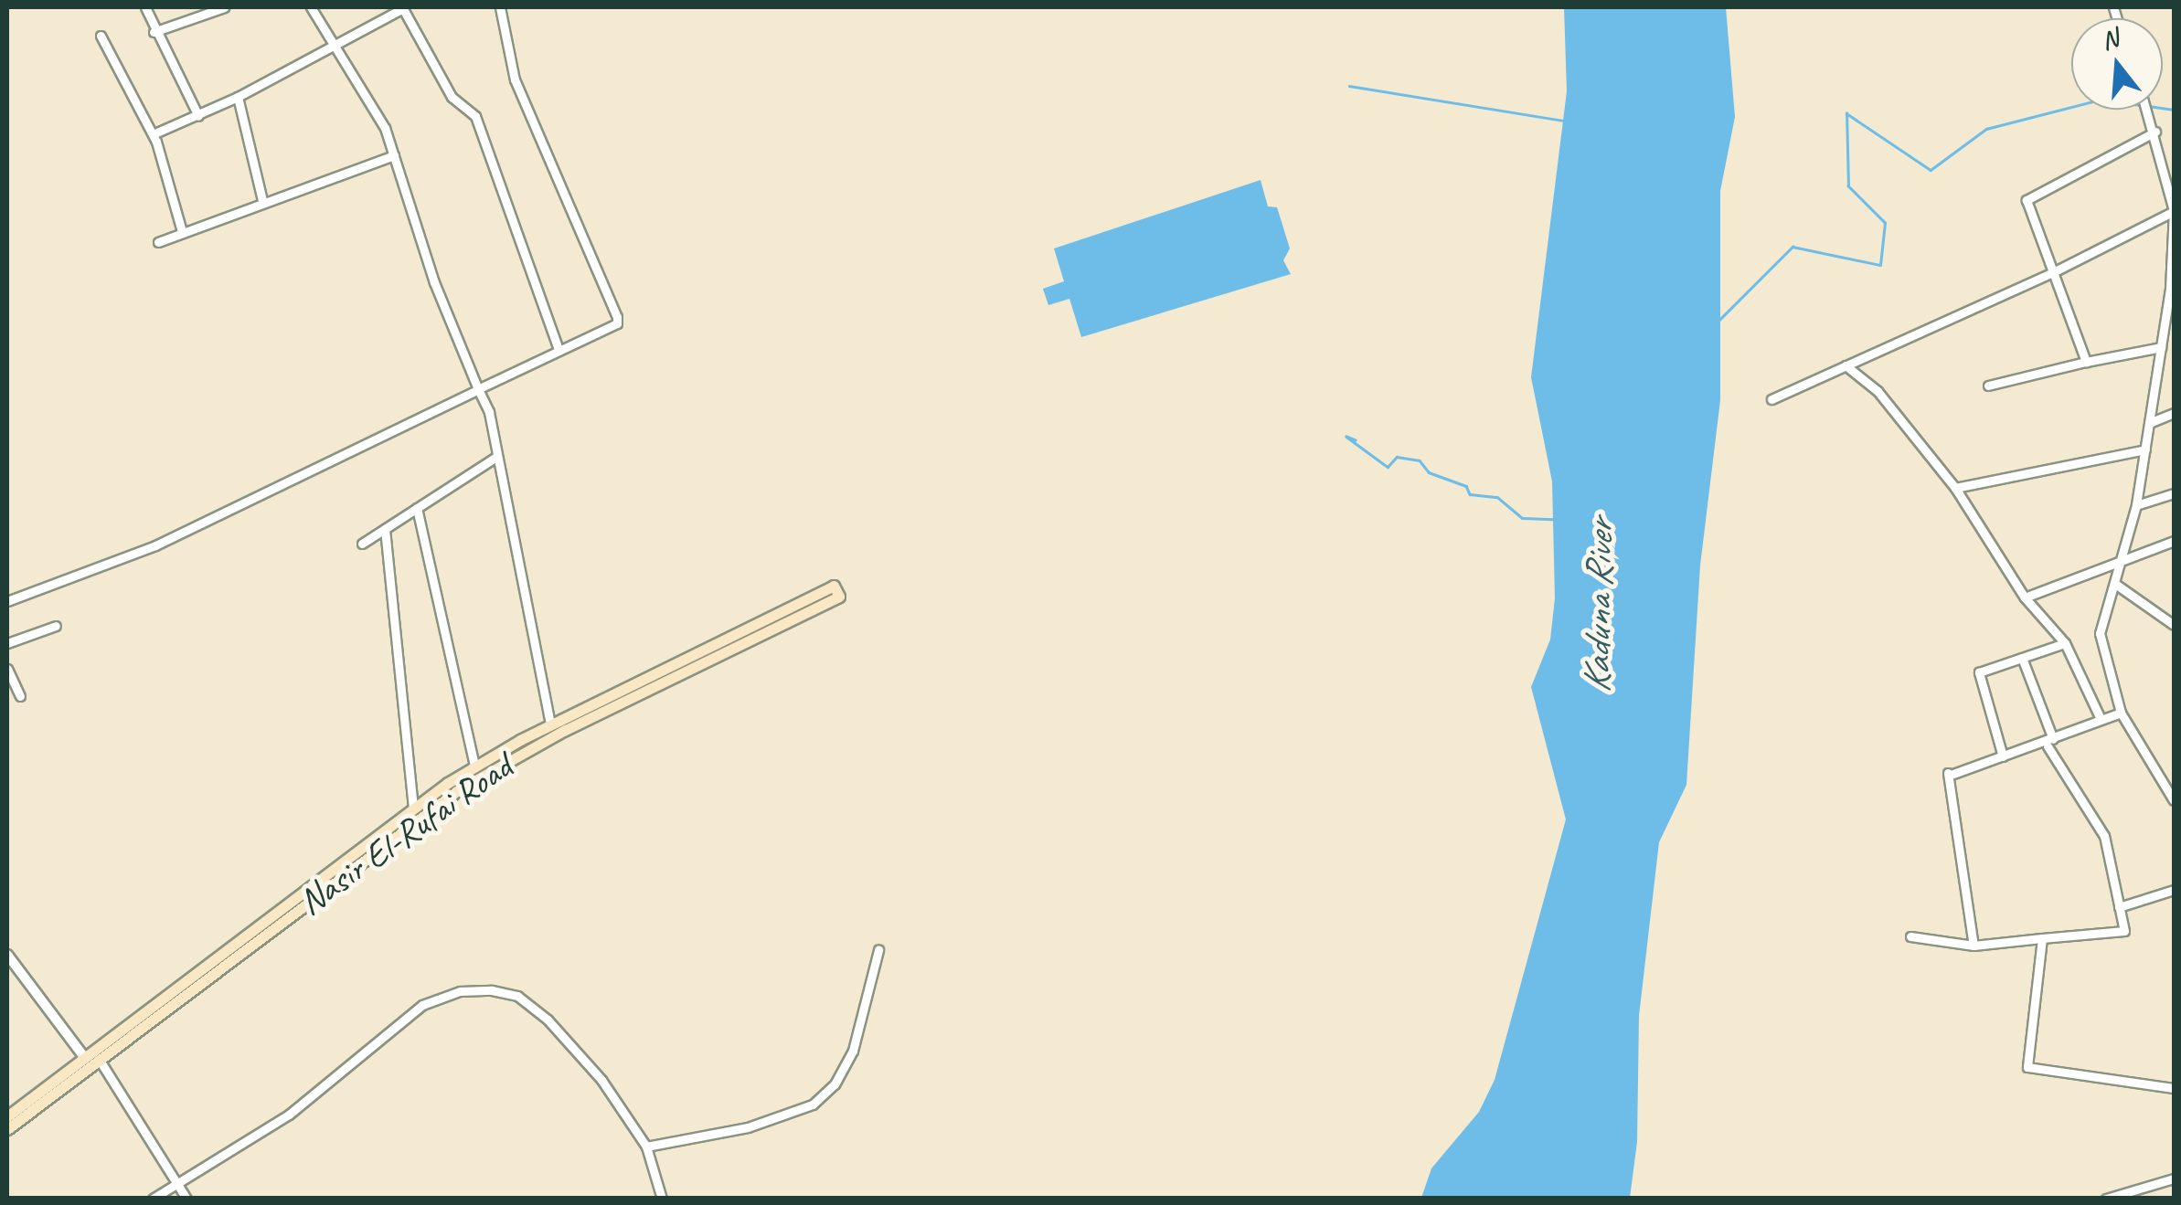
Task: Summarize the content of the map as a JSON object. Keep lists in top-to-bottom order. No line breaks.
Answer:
{"streets":{"main road":["Nasir El-Rufai Road"]},"water":["Kaduna River"],"north":"top"}
